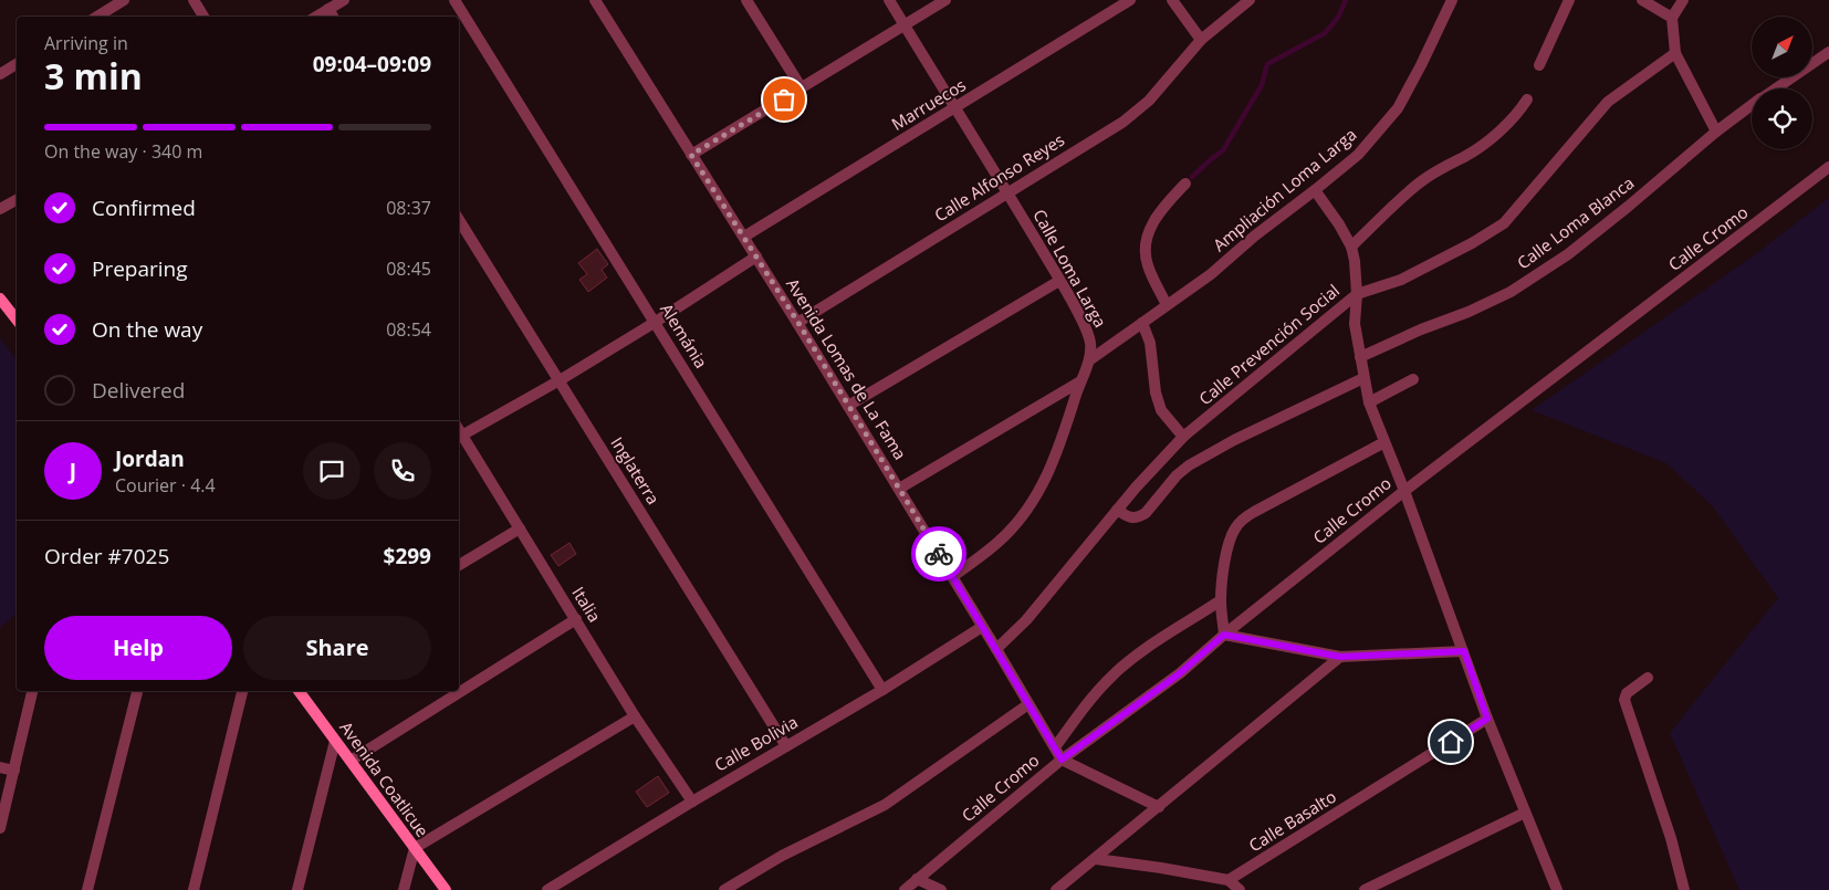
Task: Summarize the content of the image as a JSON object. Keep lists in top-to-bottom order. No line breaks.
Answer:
{"streets":{"street":["Marruecos","Calle Alfonso Reyes","Ampliación Loma Larga","Calle Loma Blanca","Calle Cromo","Calle Loma Larga","Alemánia","Calle Prevención Social","Avenida Lomas de La Fama","Inglaterra","Italia","Calle Bolivia","Avenida Coatlicue","Calle Basalto"]},"crossings":[["Marruecos","Calle Loma Larga"],["Marruecos","Avenida Lomas de La Fama"],["Calle Alfonso Reyes","Calle Loma Larga"],["Calle Alfonso Reyes","Avenida Lomas de La Fama"],["Ampliación Loma Larga","Calle Loma Larga"],["Calle Cromo","Avenida Lomas de La Fama"],["Calle Loma Larga","Avenida Lomas de La Fama"],["Alemánia","Calle Bolivia"],["Calle Prevención Social","Avenida Lomas de La Fama"],["Avenida Lomas de La Fama","Calle Bolivia"],["Inglaterra","Calle Bolivia"],["Italia","Calle Bolivia"]],"north":"top right","page":{"heading":["3 min","Arriving in","09:04–09:09"],"panel":["Jordan","Courier · 4.4","Order #7025","$299"],"bar":"On the way · 340 m","list":[["Confirmed","08:37"],["Preparing","08:45"],["On the way","08:54"],"Delivered"],"round":"J","buttons":["Help","Share"]}}
